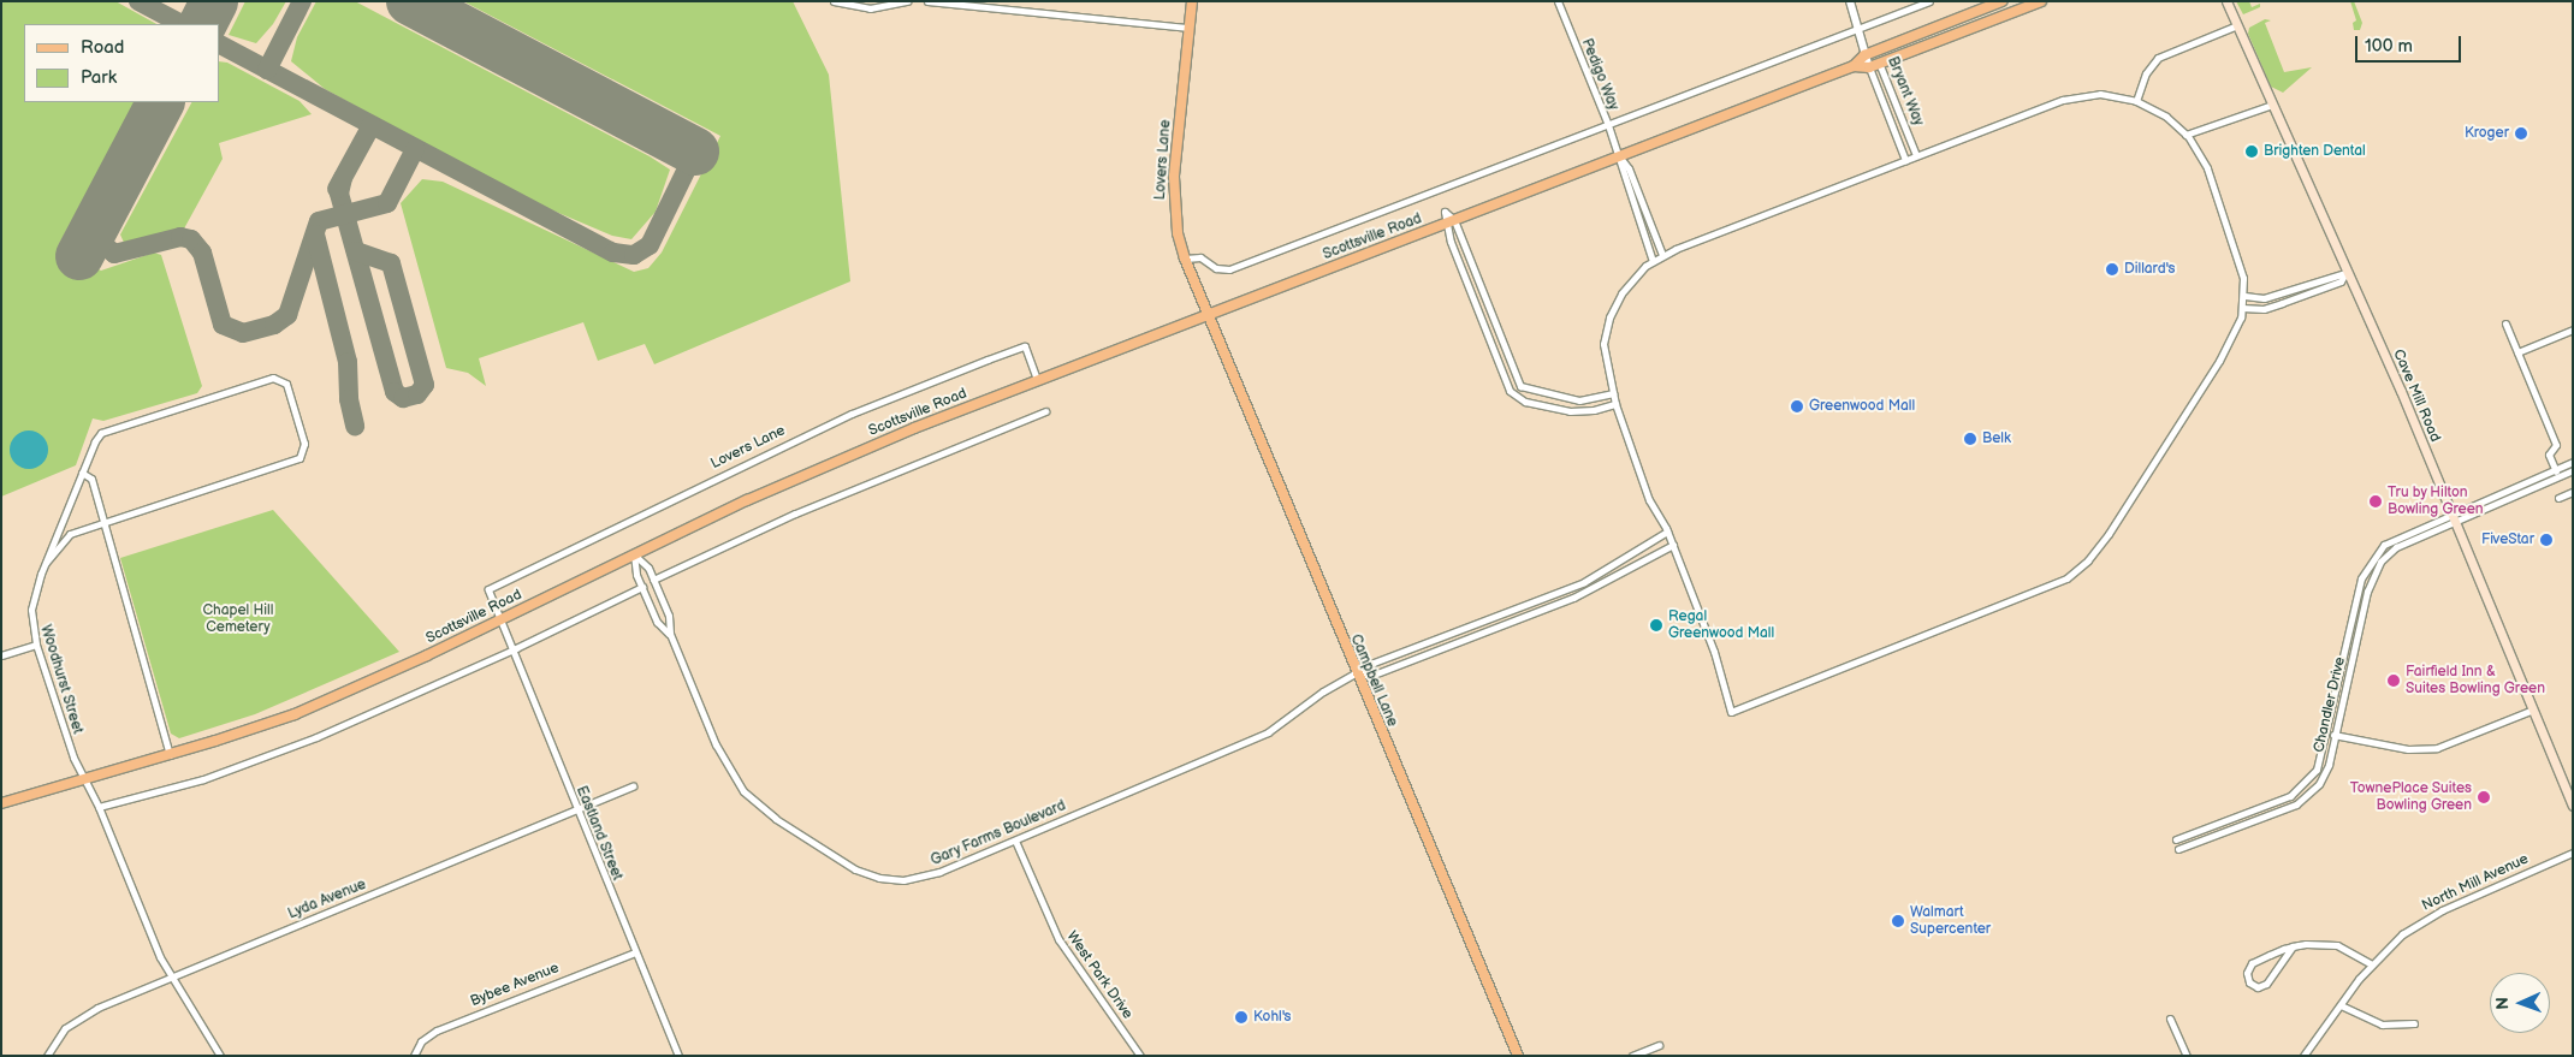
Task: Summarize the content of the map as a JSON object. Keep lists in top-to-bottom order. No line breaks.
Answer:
{"streets":{"main road":["Lovers Lane","Scottsville Road","Cave Mill Road","Campbell Lane"],"street":["Pedigo Way","Bryant Way","Woodhurst Street","Chandler Drive","Eastland Street","Gary Farms Boulevard","North Mill Avenue","Lyda Avenue","West Park Drive","Bybee Avenue"]},"crossings":[["Pedigo Way","Scottsville Road"],["Bryant Way","Scottsville Road"],["Lovers Lane","Scottsville Road"],["Lovers Lane","Campbell Lane"],["Lovers Lane","Eastland Street"],["Scottsville Road","Woodhurst Street"],["Scottsville Road","Campbell Lane"],["Scottsville Road","Eastland Street"],["Scottsville Road","Gary Farms Boulevard"],["Cave Mill Road","Chandler Drive"],["Woodhurst Street","Lyda Avenue"],["Campbell Lane","Gary Farms Boulevard"],["Eastland Street","Lyda Avenue"],["Eastland Street","Bybee Avenue"],["Gary Farms Boulevard","West Park Drive"]],"parks":["Chapel Hill Cemetery"],"places":["Kroger","Brighten Dental","Dillard's","Greenwood Mall","Belk","Tru by Hilton Bowling Green","FiveStar","Regal Greenwood Mall","Fairfield Inn & Suites Bowling Green","TownePlace Suites Bowling Green","Walmart Supercenter","Kohl's"],"legend":["Road","Park"],"scale_bar":"100 m","north":"left"}
